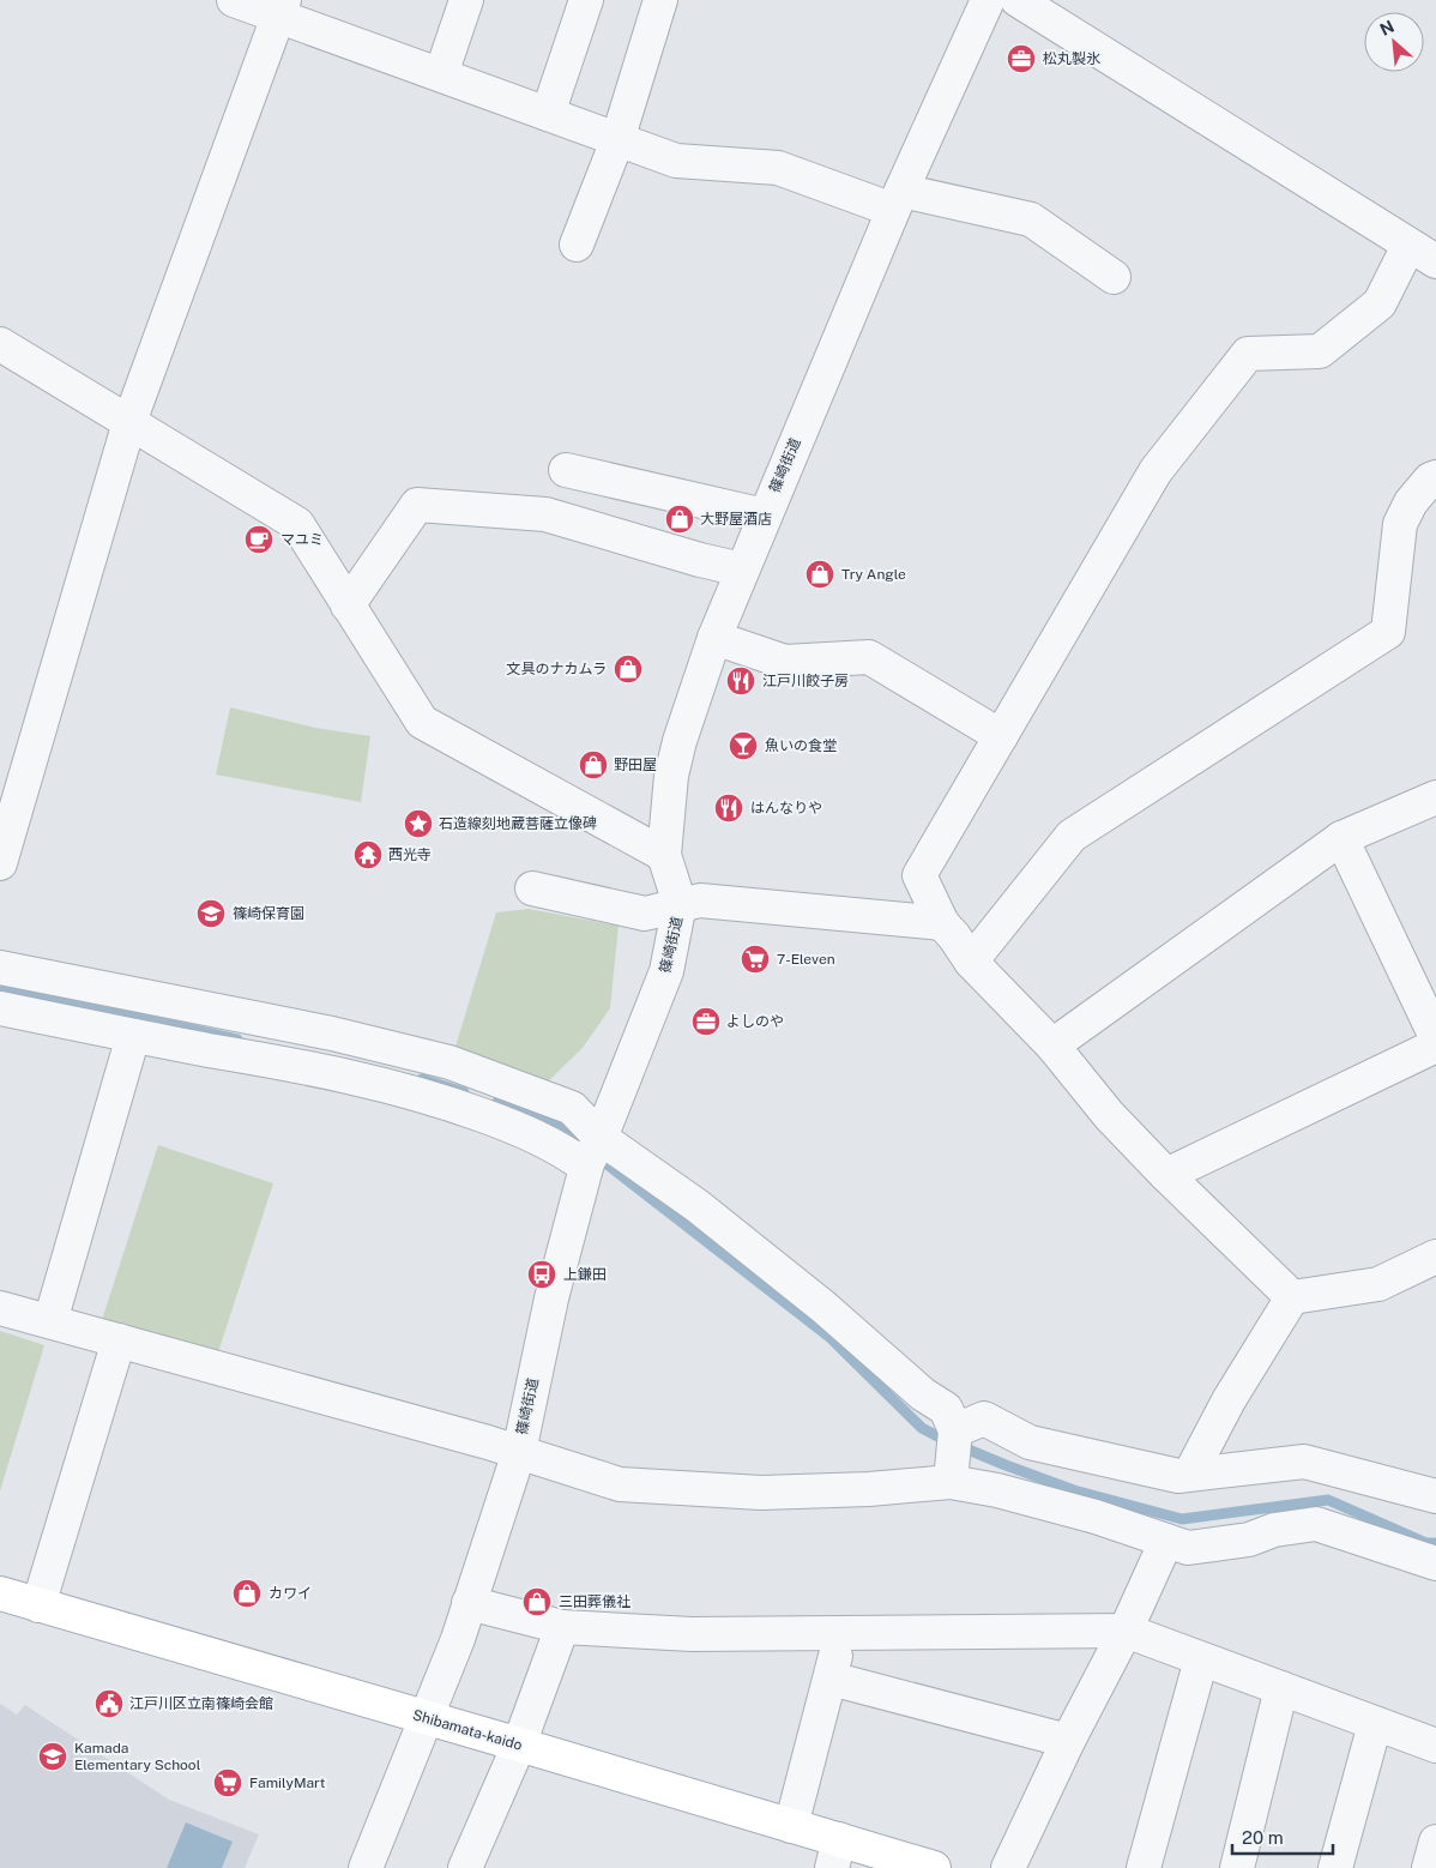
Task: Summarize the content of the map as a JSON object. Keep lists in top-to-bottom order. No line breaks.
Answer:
{"streets":{"main road":["Shibamata-kaido"],"street":["篠崎街道"]},"crossings":[["篠崎街道","Shibamata-kaido"]],"places":{"office":["松丸製氷","よしのや"],"shop":["大野屋酒店","Try Angle","文具のナカムラ","野田屋","カワイ","三田葬儀社"],"cafe":["マユミ"],"restaurant":["江戸川餃子房","はんなりや"],"bar":["魚いの食堂"],"place":["石造線刻地蔵菩薩立像碑"],"temple":["西光寺"],"school or university":["篠崎保育園","Kamada Elementary School"],"supermarket":["7-Eleven","FamilyMart"],"bus stop":["上鎌田"],"public building":["江戸川区立南篠崎会館"]},"scale_bar":"20 m","north":"top left"}
